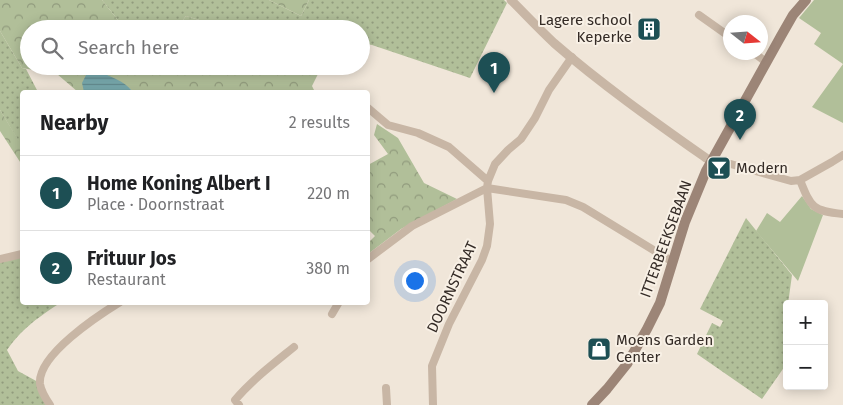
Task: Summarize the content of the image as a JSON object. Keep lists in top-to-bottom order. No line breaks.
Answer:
{"streets":{"main road":["ITTERBEEKSEBAAN"],"street":["DOORNSTRAAT"]},"places":{"building":["Lagere school Keperke"],"bar":["Modern"],"shop":["Moens Garden Center"]},"north":"right","page":{"search":"Search here","pins":["1","2"],"heading":["Nearby","2 results"],"list":[{"mark":"1","name":"Home Koning Albert I","note":"Place · Doornstraat","value":"220 m"},{"mark":"2","name":"Frituur Jos","note":"Restaurant","value":"380 m"}],"map_buttons":["+","−"]}}
